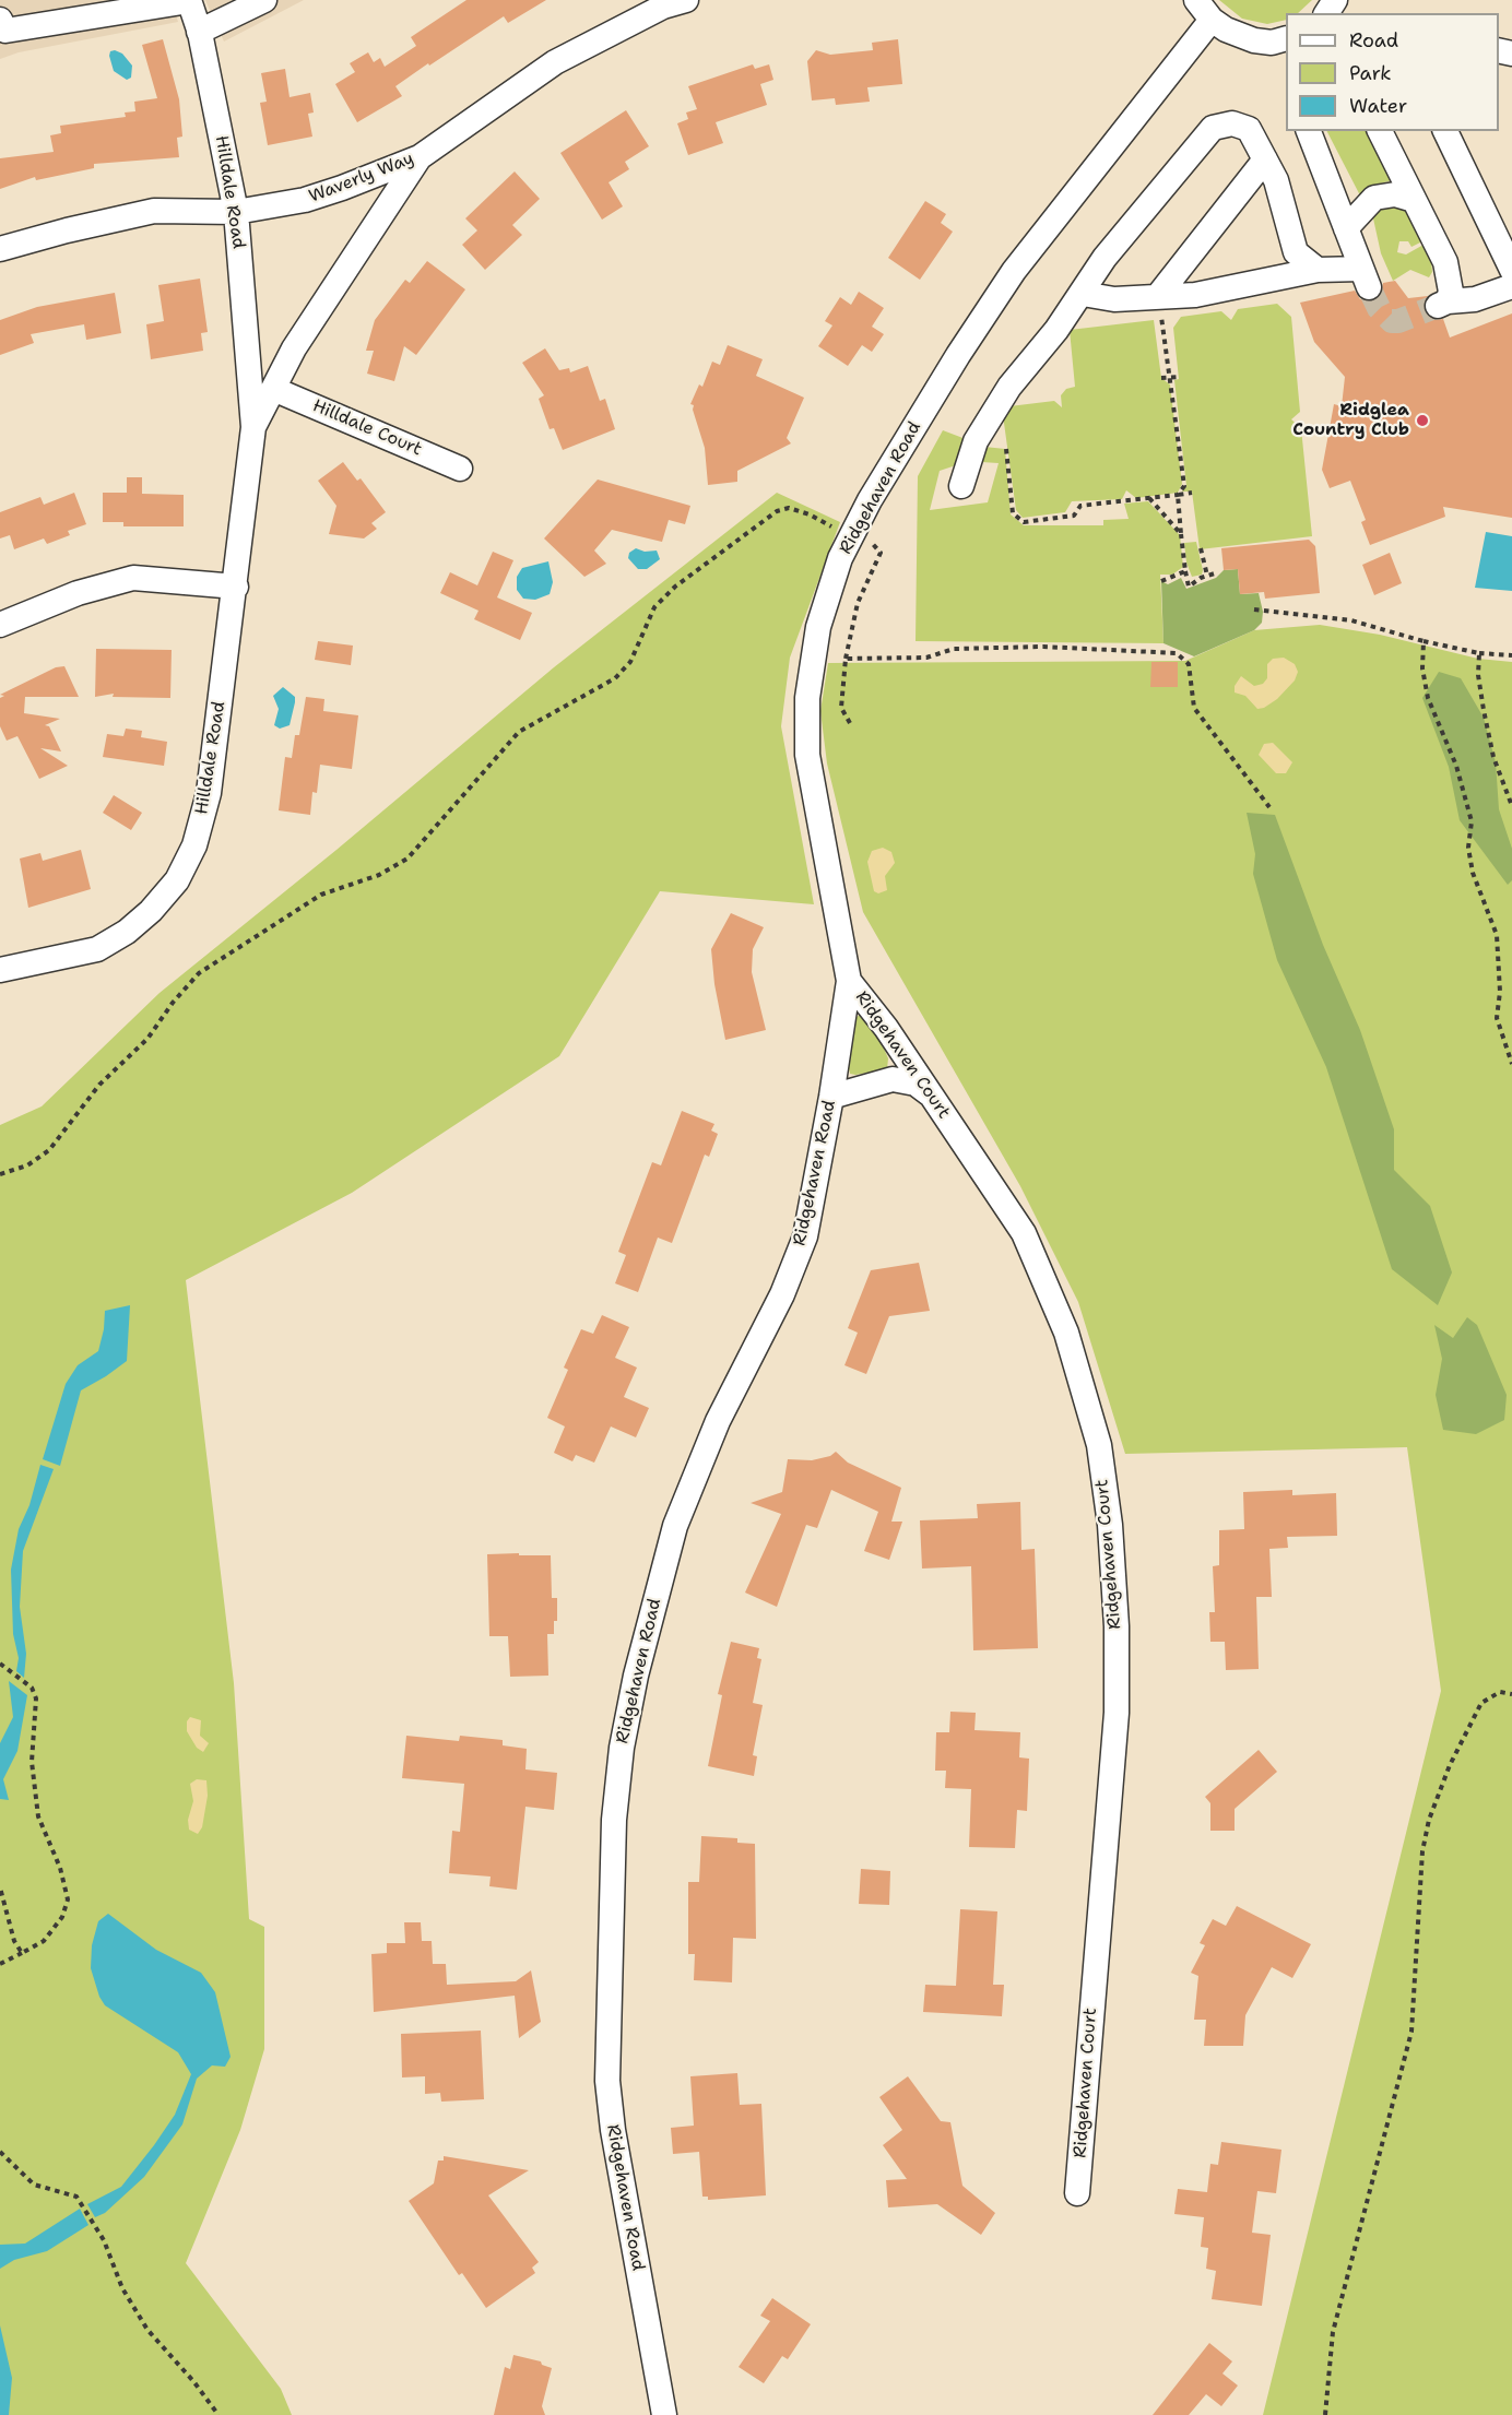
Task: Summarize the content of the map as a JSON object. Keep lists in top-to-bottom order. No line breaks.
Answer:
{"streets":{"street":["Waverly Way","Hilldale Road","Hilldale Court","Ridgehaven Road","Ridgehaven Court"]},"crossings":[["Waverly Way","Hilldale Road"],["Hilldale Road","Hilldale Court"],["Ridgehaven Road","Ridgehaven Court"]],"places":["Ridglea Country Club"],"legend":["Road","Park","Water"]}
